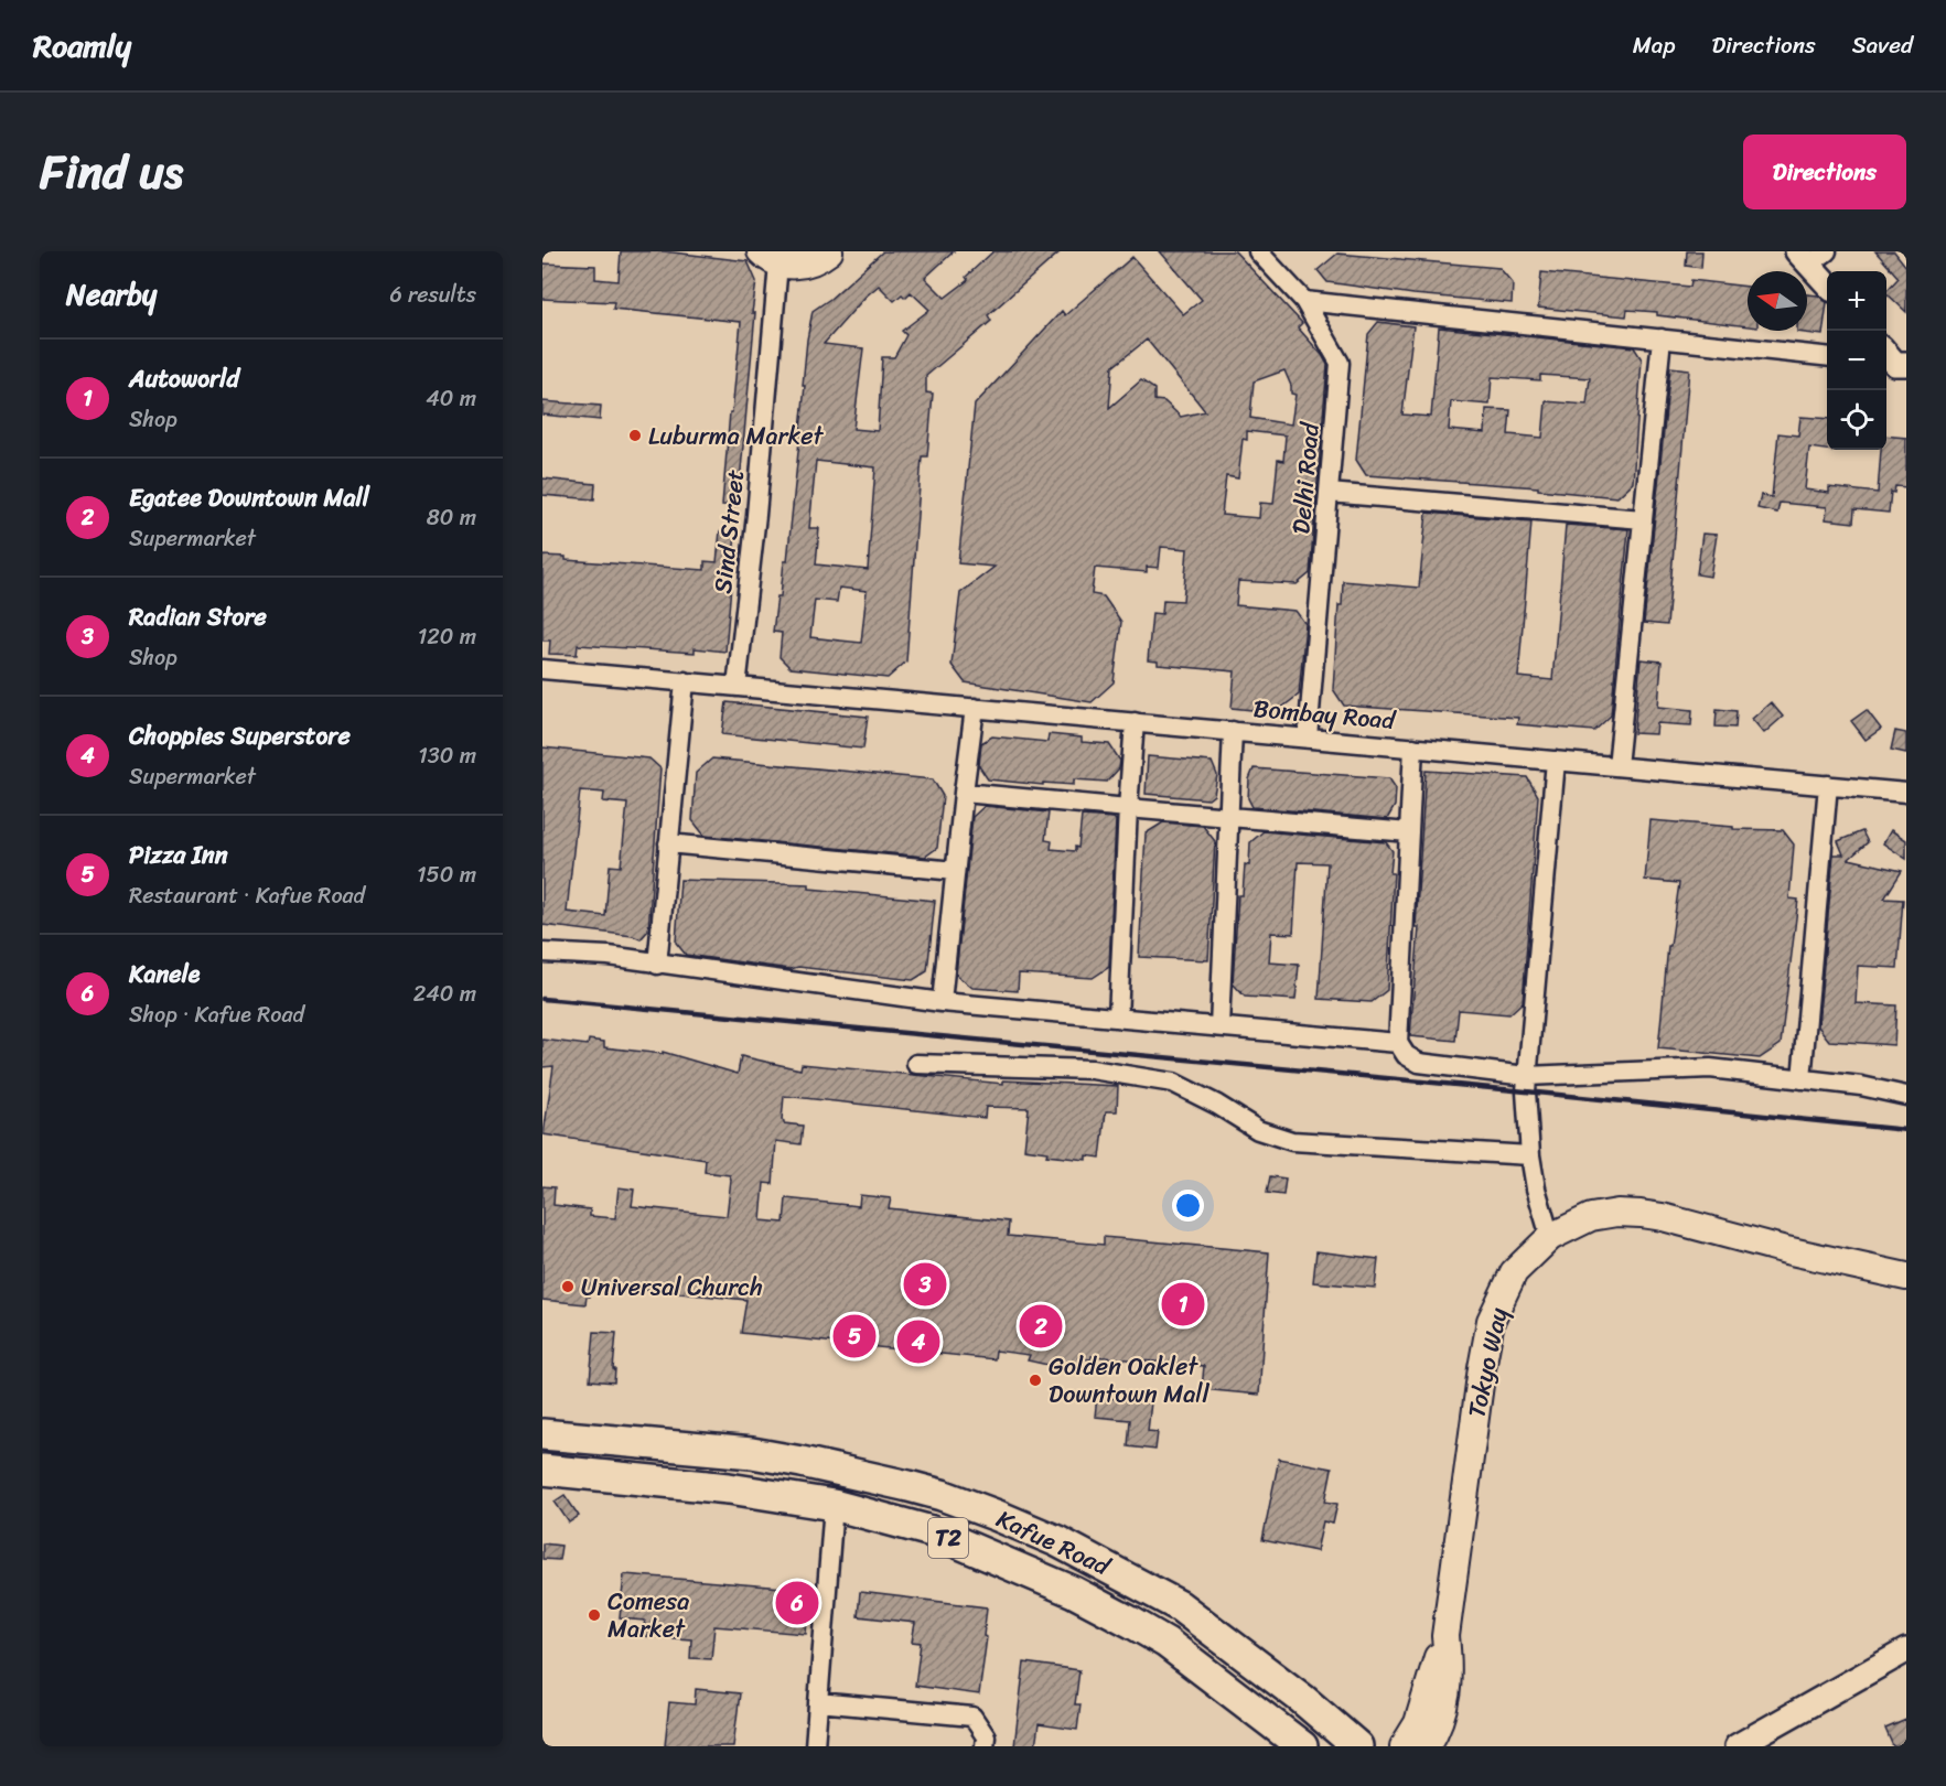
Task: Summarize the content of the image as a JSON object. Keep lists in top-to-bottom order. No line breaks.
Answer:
{"streets":{"main road":["Tokyo Way","T2","Kafue Road"],"street":["Delhi Road","Sind Street","Bombay Road"]},"crossings":[["Delhi Road","Bombay Road"],["Sind Street","Bombay Road"]],"places":["Luburma Market","Universal Church","Golden Oaklet Downtown Mall","Comesa Market"],"north":"left","page":{"header":"Roamly","nav":["Map","Directions","Saved"],"title":"Find us","buttons":"Directions","heading":["Nearby","6 results"],"map_buttons":["+","−"],"list":[{"mark":"1","name":"Autoworld","note":"Shop","value":"40 m"},{"mark":"2","name":"Egatee Downtown Mall","note":"Supermarket","value":"80 m"},{"mark":"3","name":"Radian Store","note":"Shop","value":"120 m"},{"mark":"4","name":"Choppies Superstore","note":"Supermarket","value":"130 m"},{"mark":"5","name":"Pizza Inn","note":"Restaurant · Kafue Road","value":"150 m"},{"mark":"6","name":"Kanele","note":"Shop · Kafue Road","value":"240 m"}],"pins":["3","1","2","5","4","6"]}}
